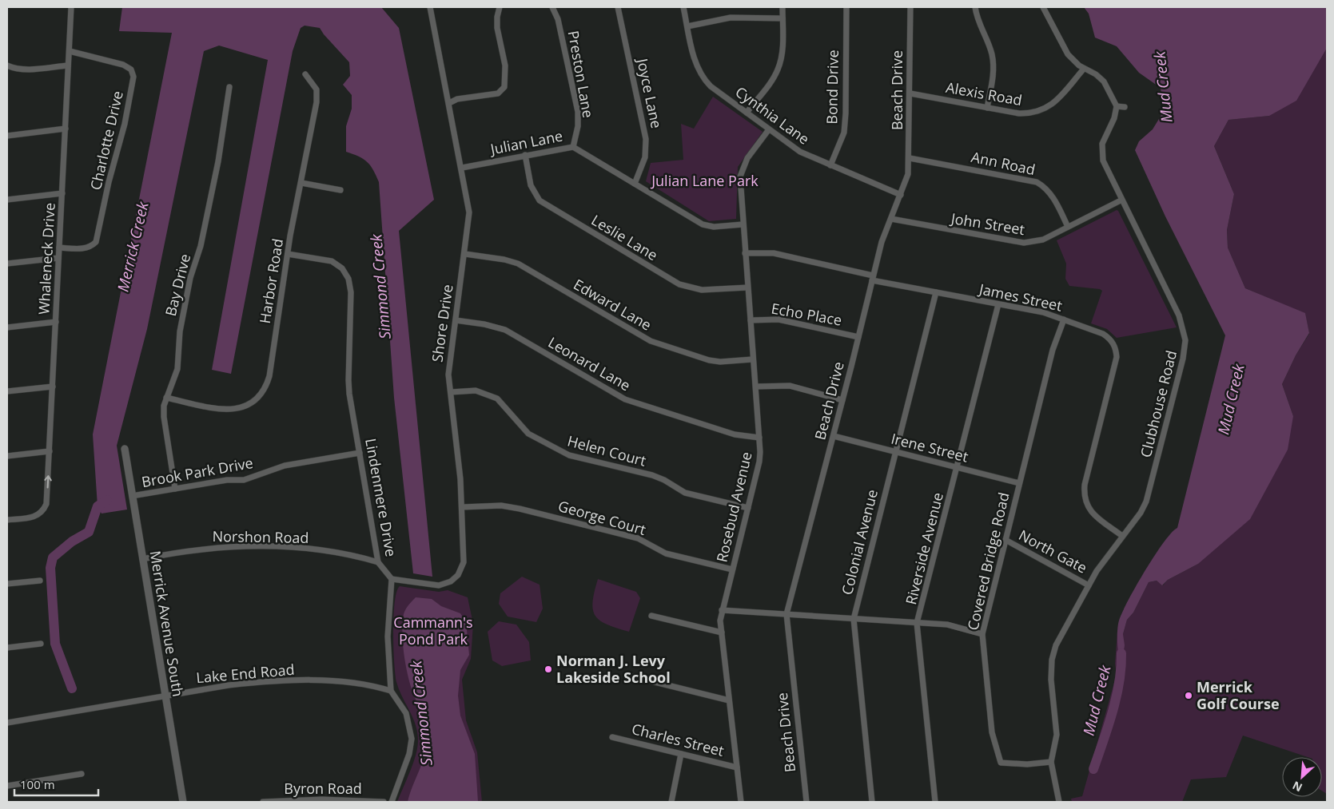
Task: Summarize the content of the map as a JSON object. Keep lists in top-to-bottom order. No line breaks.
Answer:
{"streets":{"street":["Preston Lane","Bond Drive","Beach Drive","Joyce Lane","Alexis Road","Cynthia Lane","Charlotte Drive","Julian Lane","Ann Road","John Street","Leslie Lane","Whaleneck Drive","Harbor Road","Bay Drive","James Street","Edward Lane","Echo Place","Shore Drive","Leonard Lane","Clubhouse Road","Irene Street","Helen Court","Brook Park Drive","Lindenmere Drive","Rosebud Avenue","George Court","Norshon Road","Colonial Avenue","Riverside Avenue","North Gate","Covered Bridge Road","Merrick Avenue South","Lake End Road","Charles Street","Byron Road"]},"crossings":[["Preston Lane","Julian Lane"],["Bond Drive","Cynthia Lane"],["Beach Drive","Alexis Road"],["Beach Drive","Cynthia Lane"],["Beach Drive","Ann Road"],["Beach Drive","John Street"],["Beach Drive","James Street"],["Beach Drive","Echo Place"],["Beach Drive","Irene Street"],["Joyce Lane","Julian Lane"],["Cynthia Lane","Rosebud Avenue"],["Charlotte Drive","Whaleneck Drive"],["Julian Lane","Leslie Lane"],["Julian Lane","Shore Drive"],["Julian Lane","Rosebud Avenue"],["Ann Road","John Street"],["John Street","Clubhouse Road"],["Leslie Lane","Rosebud Avenue"],["Harbor Road","Bay Drive"],["Harbor Road","Lindenmere Drive"],["Bay Drive","Brook Park Drive"],["James Street","Clubhouse Road"],["James Street","Rosebud Avenue"],["James Street","Colonial Avenue"],["James Street","Riverside Avenue"],["James Street","Covered Bridge Road"],["Edward Lane","Shore Drive"],["Edward Lane","Rosebud Avenue"],["Echo Place","Rosebud Avenue"],["Shore Drive","Leonard Lane"],["Shore Drive","Helen Court"],["Shore Drive","Lindenmere Drive"],["Shore Drive","George Court"],["Leonard Lane","Rosebud Avenue"],["Clubhouse Road","North Gate"],["Clubhouse Road","Covered Bridge Road"],["Irene Street","Colonial Avenue"],["Irene Street","Riverside Avenue"],["Irene Street","Covered Bridge Road"],["Helen Court","Rosebud Avenue"],["Brook Park Drive","Lindenmere Drive"],["Brook Park Drive","Merrick Avenue South"],["Lindenmere Drive","Norshon Road"],["Rosebud Avenue","George Court"],["Rosebud Avenue","Charles Street"],["Norshon Road","Merrick Avenue South"],["North Gate","Covered Bridge Road"],["Merrick Avenue South","Lake End Road"]],"water":["Mud Creek","Merrick Creek","Simmond Creek"],"parks":["Julian Lane Park","Cammann's Pond Park"],"places":["Norman J. Levy Lakeside School","Merrick Golf Course"],"scale_bar":"100 m","north":"bottom left"}
